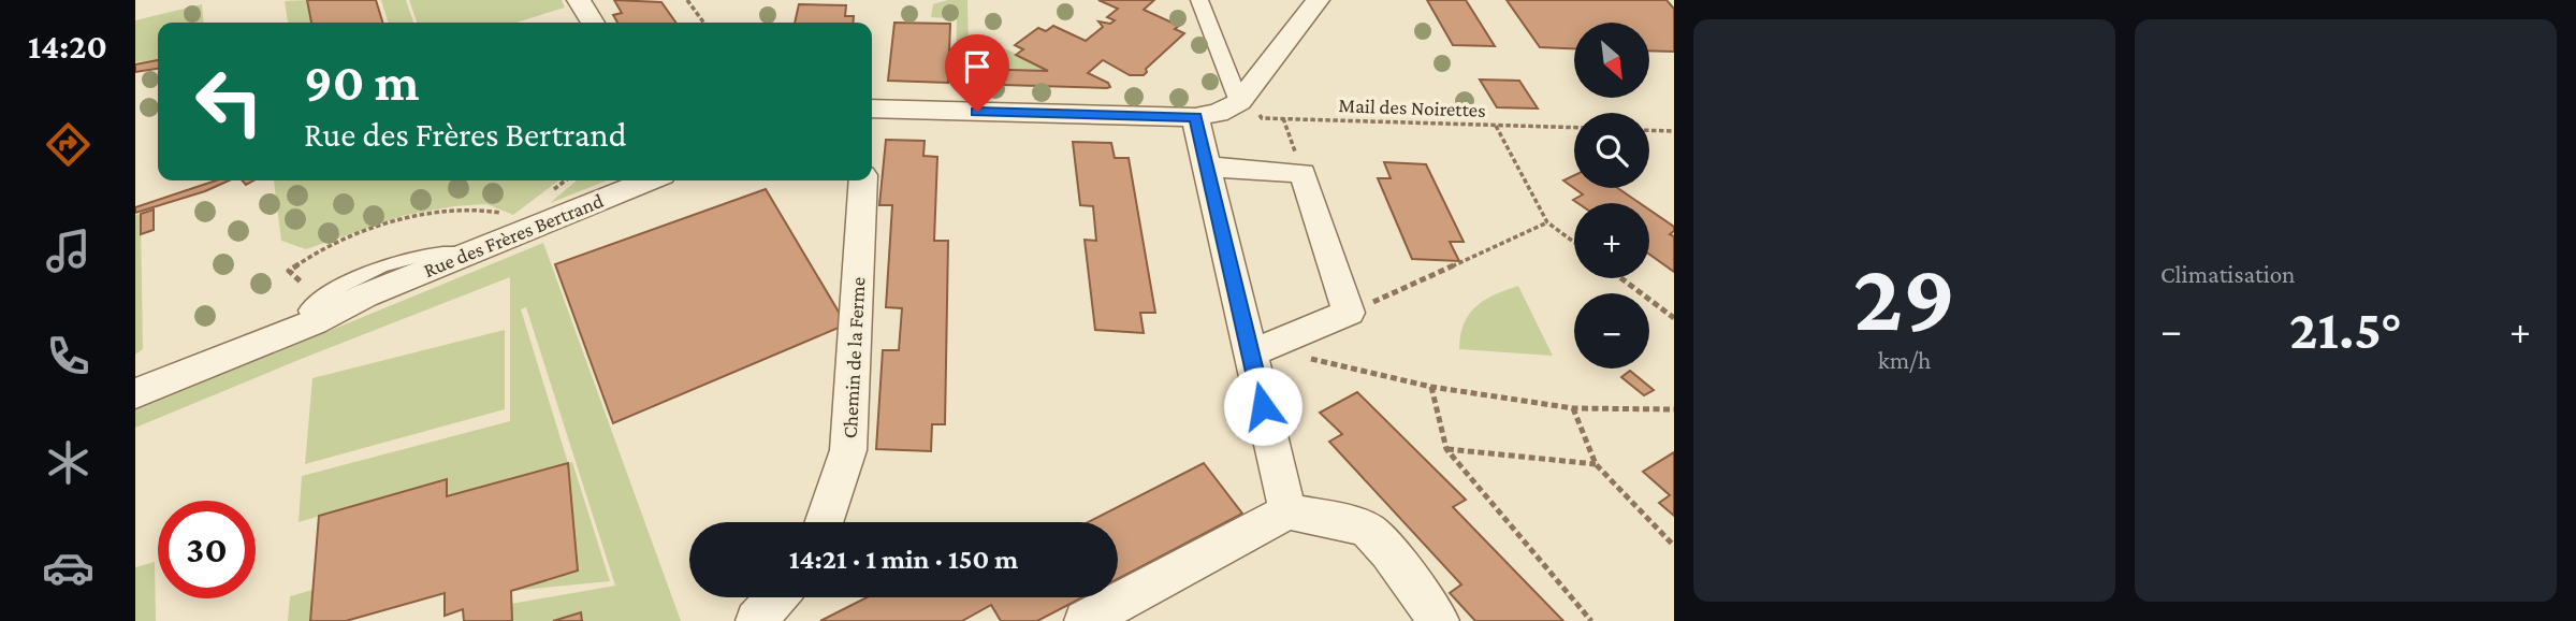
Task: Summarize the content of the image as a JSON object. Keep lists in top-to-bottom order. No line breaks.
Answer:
{"streets":{"street":["Rue des Frères Bertrand","Chemin de la Ferme"],"path":["Mail des Noirettes"]},"north":"bottom right","page":{"tabs":"14:20","tile":[["29","km/h"],"Climatisation"],"map_buttons":["+","−"],"turn":["90 m","Rue des Frères Bertrand"],"heat":["−","21.5°","+"],"limit":"30","trip":"14:21 · 1 min · 150 m"}}
